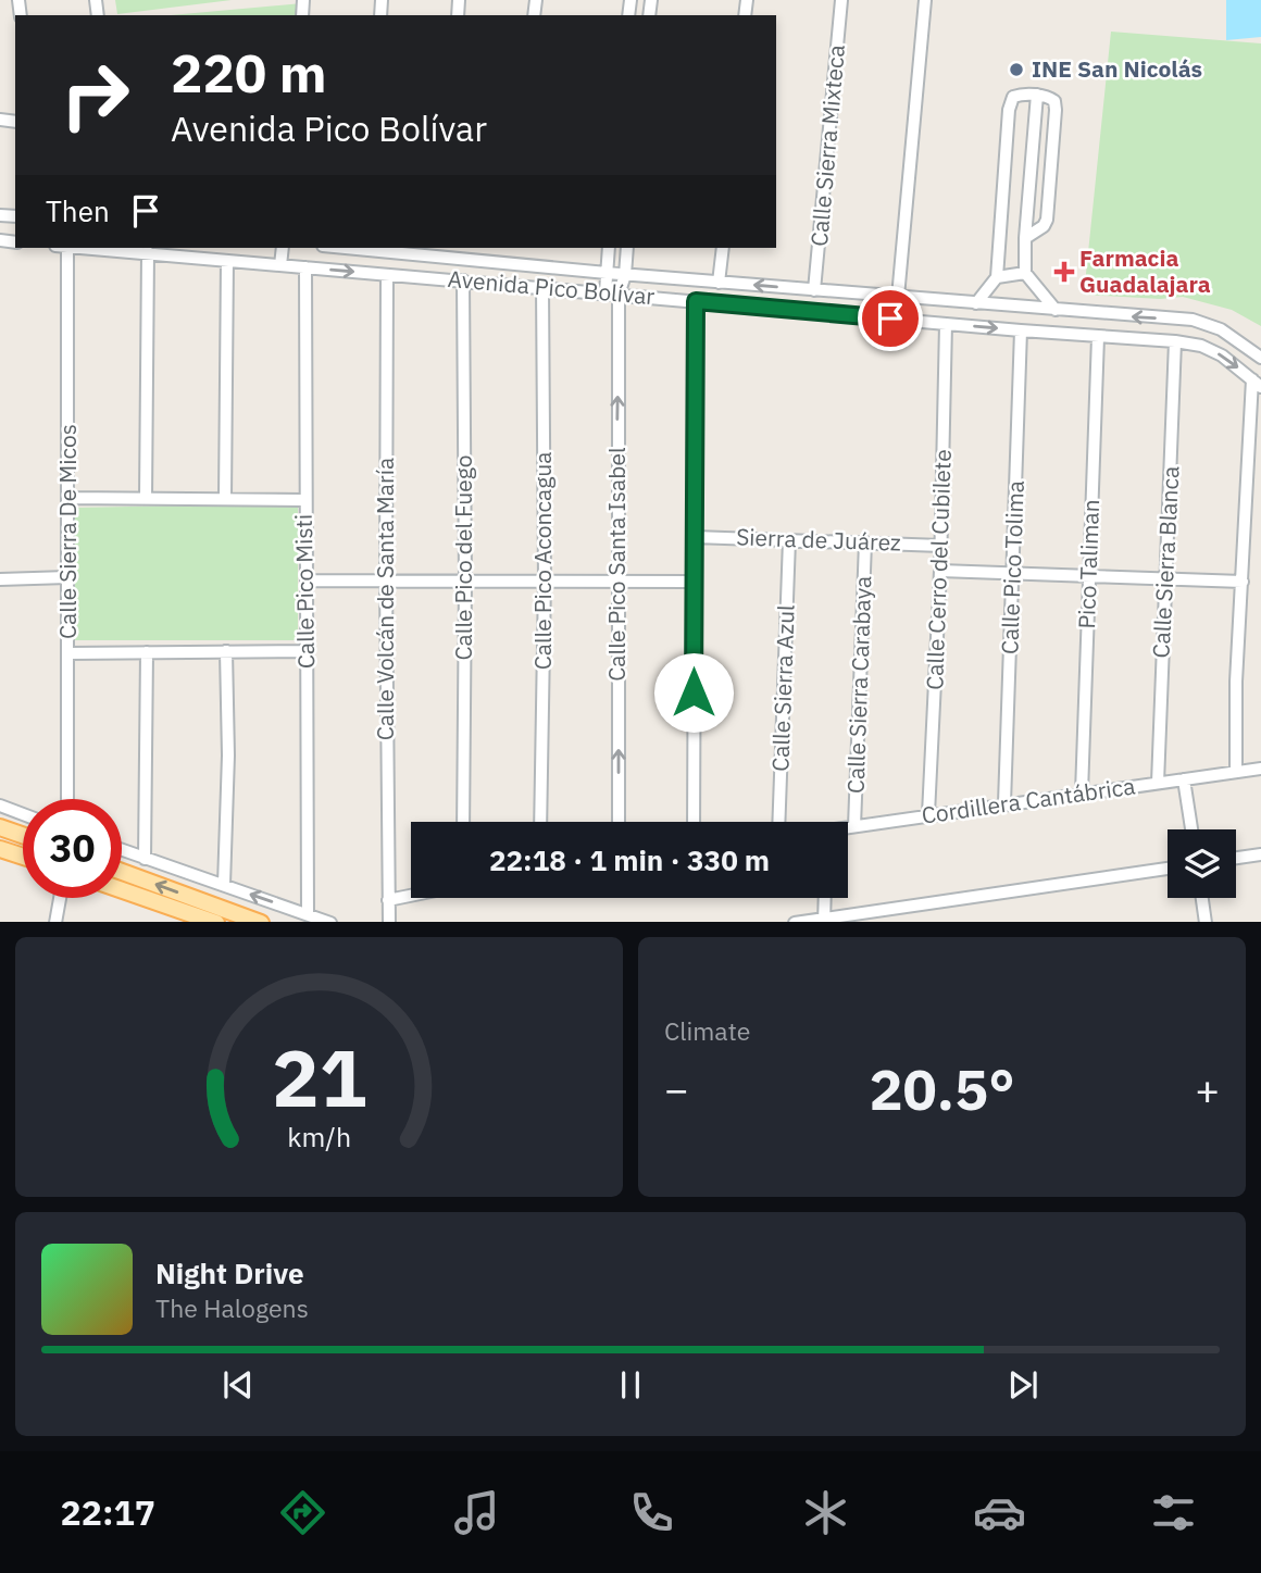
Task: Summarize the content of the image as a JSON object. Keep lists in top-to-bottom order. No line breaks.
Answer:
{"streets":{"street":["Calle Sierra Mixteca","Avenida Pico Bolívar","Calle Sierra De Micos","Sierra de Juárez","Calle Pico del Fuego","Calle Pico Aconcagua","Calle Sierra Blanca","Calle Pico Santa Isabel","Pico Taliman","Calle Pico Tolima","Calle Cerro del Cubilete","Calle Pico Misti","Calle Volcán de Santa María","Calle Sierra Carabaya","Calle Sierra Azul","Cordillera Cantábrica"]},"crossings":[["Calle Sierra Mixteca","Avenida Pico Bolívar"],["Avenida Pico Bolívar","Calle Pico del Fuego"],["Avenida Pico Bolívar","Calle Pico Aconcagua"],["Avenida Pico Bolívar","Calle Sierra Blanca"],["Avenida Pico Bolívar","Calle Pico Santa Isabel"],["Avenida Pico Bolívar","Pico Taliman"],["Avenida Pico Bolívar","Calle Pico Tolima"],["Avenida Pico Bolívar","Calle Cerro del Cubilete"],["Avenida Pico Bolívar","Calle Pico Misti"],["Avenida Pico Bolívar","Calle Volcán de Santa María"],["Sierra de Juárez","Calle Cerro del Cubilete"],["Sierra de Juárez","Calle Sierra Carabaya"],["Sierra de Juárez","Calle Sierra Azul"],["Calle Sierra Blanca","Cordillera Cantábrica"],["Pico Taliman","Cordillera Cantábrica"],["Calle Pico Tolima","Cordillera Cantábrica"],["Calle Cerro del Cubilete","Cordillera Cantábrica"],["Calle Sierra Carabaya","Cordillera Cantábrica"]],"places":{"other":["INE San Nicolás"],"health":["Farmacia Guadalajara"]},"page":{"turn":["220 m","Avenida Pico Bolívar"],"then":"Then","limit":"30","trip":"22:18 · 1 min · 330 m","tile":"Climate","heat":["−","20.5°","+"],"song":["Night Drive","The Halogens"],"tabs":"22:17","gauge":["21","km/h"]}}
